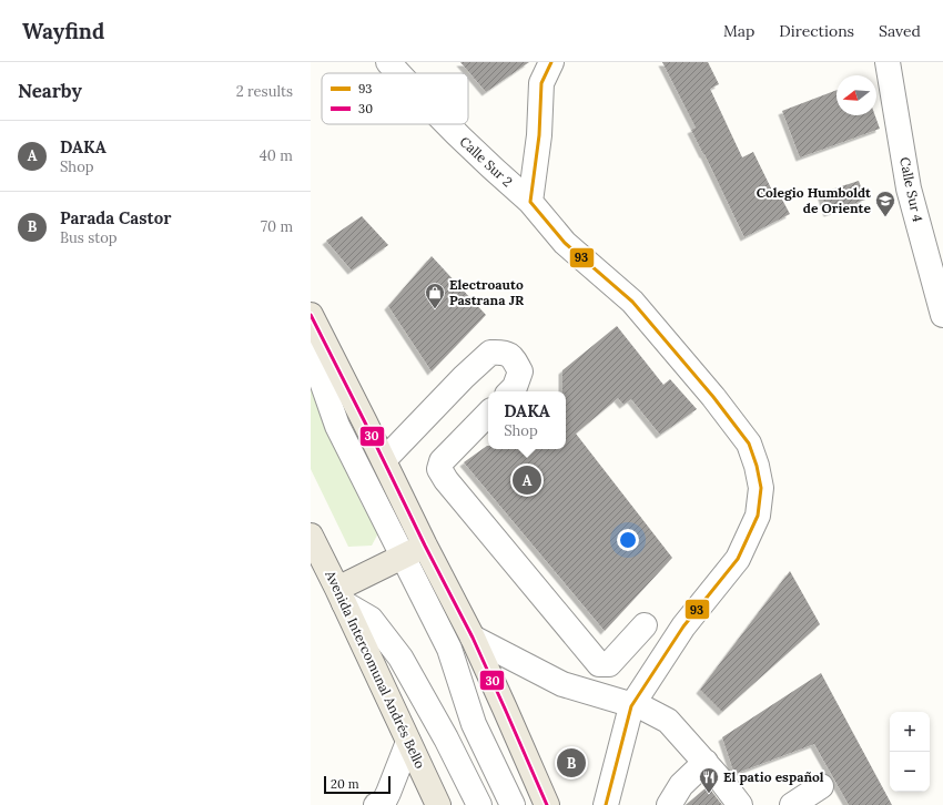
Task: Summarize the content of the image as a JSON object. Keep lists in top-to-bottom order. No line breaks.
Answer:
{"streets":{"main road":["Avenida Intercomunal Andrés Bello"],"street":["Calle Sur 2","Calle Sur 4"]},"places":{"school or university":["Colegio Humboldt de Oriente"],"shop":["Electroauto Pastrana JR"],"restaurant":["El patio español"]},"lines":["transit line 93","transit line 30"],"legend":["93","30"],"scale_bar":"20 m","north":"left","page":{"header":"Wayfind","nav":["Map","Directions","Saved"],"heading":["Nearby","2 results"],"list":[{"mark":"A","name":"DAKA","note":"Shop","value":"40 m"},{"mark":"B","name":"Parada Castor","note":"Bus stop","value":"70 m"}],"popup":["DAKA","Shop"],"pins":["A","B"],"map_buttons":["+","−"],"scale":"20 m"}}
